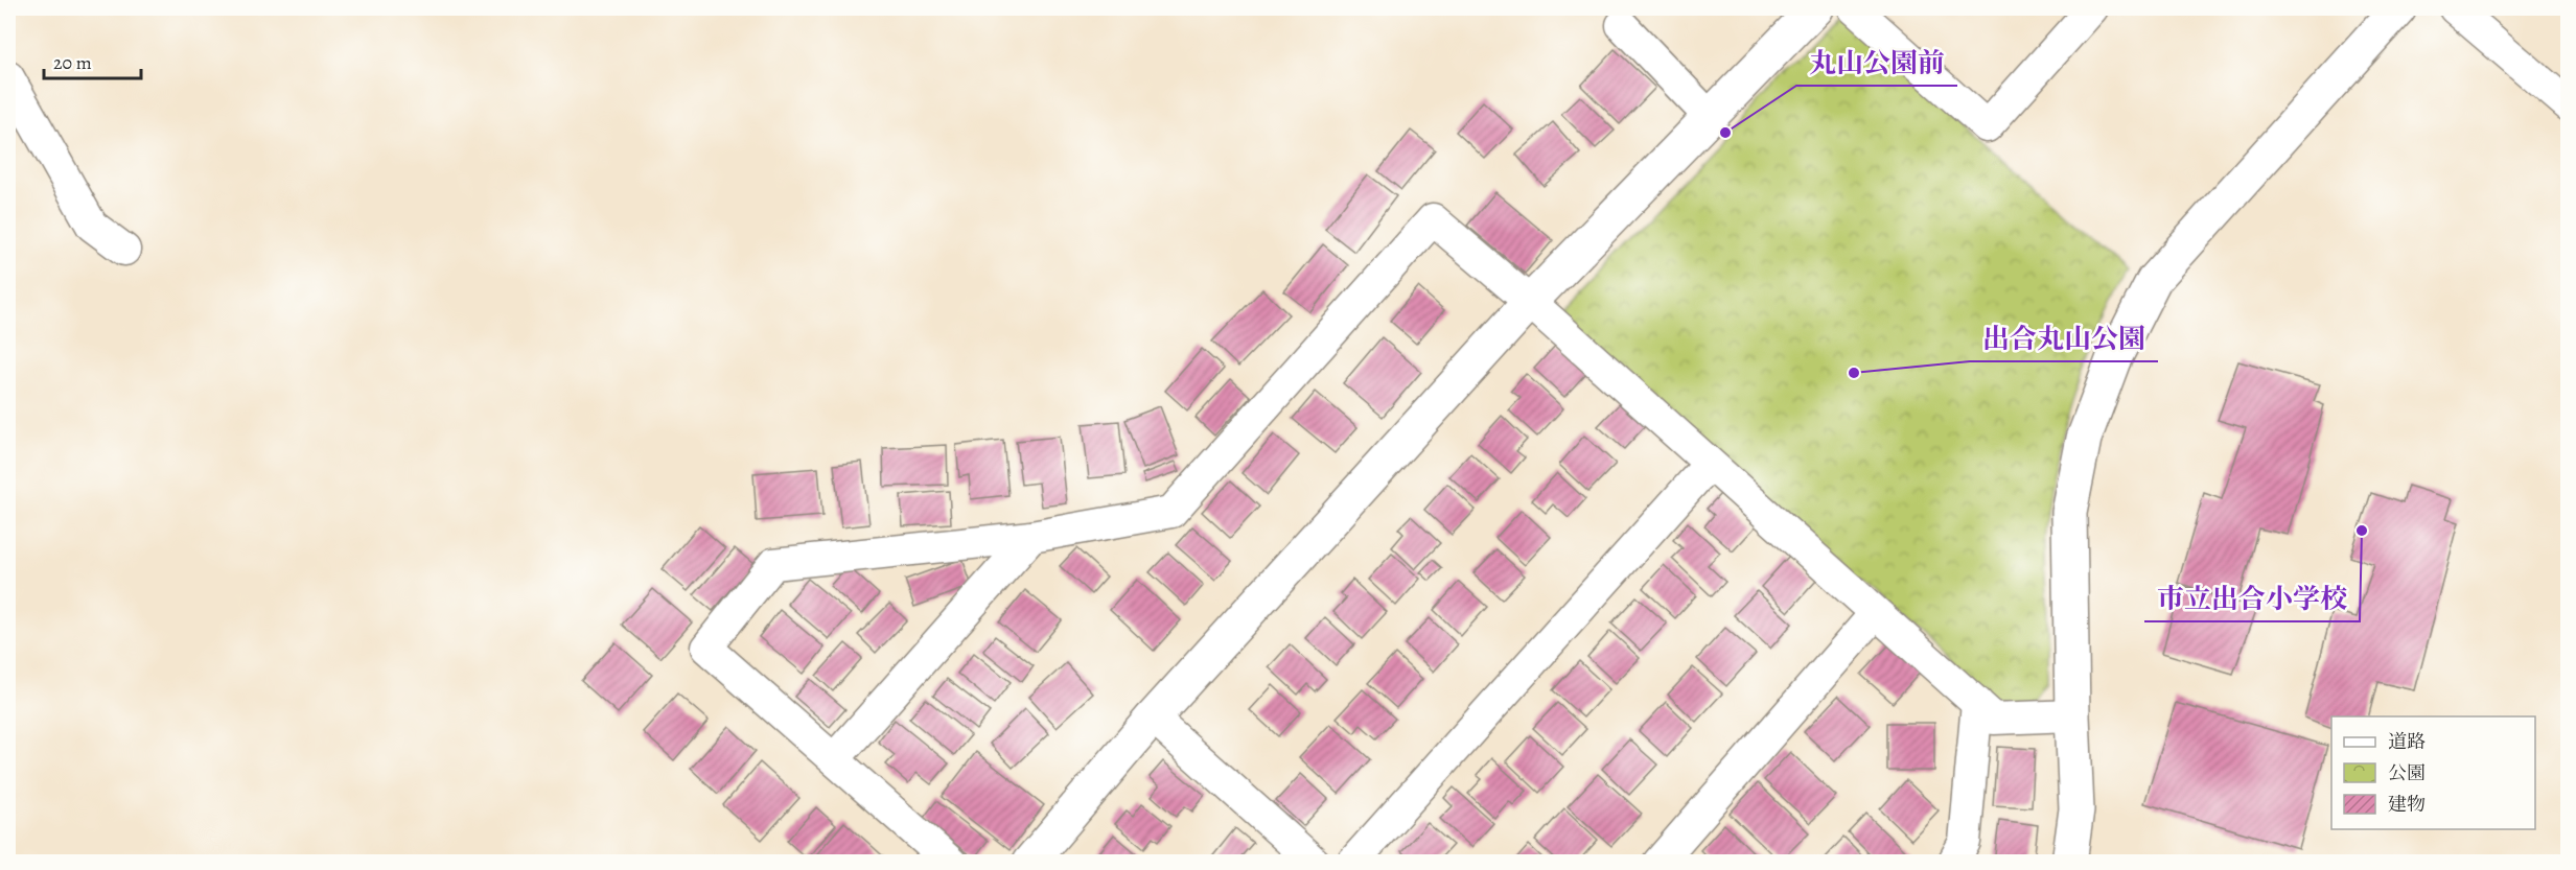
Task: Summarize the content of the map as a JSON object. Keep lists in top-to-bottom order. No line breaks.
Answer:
{"places":["丸山公園前","出合丸山公園","市立出合小学校"],"legend":["道路","公園","建物"],"scale_bar":"20 m"}
